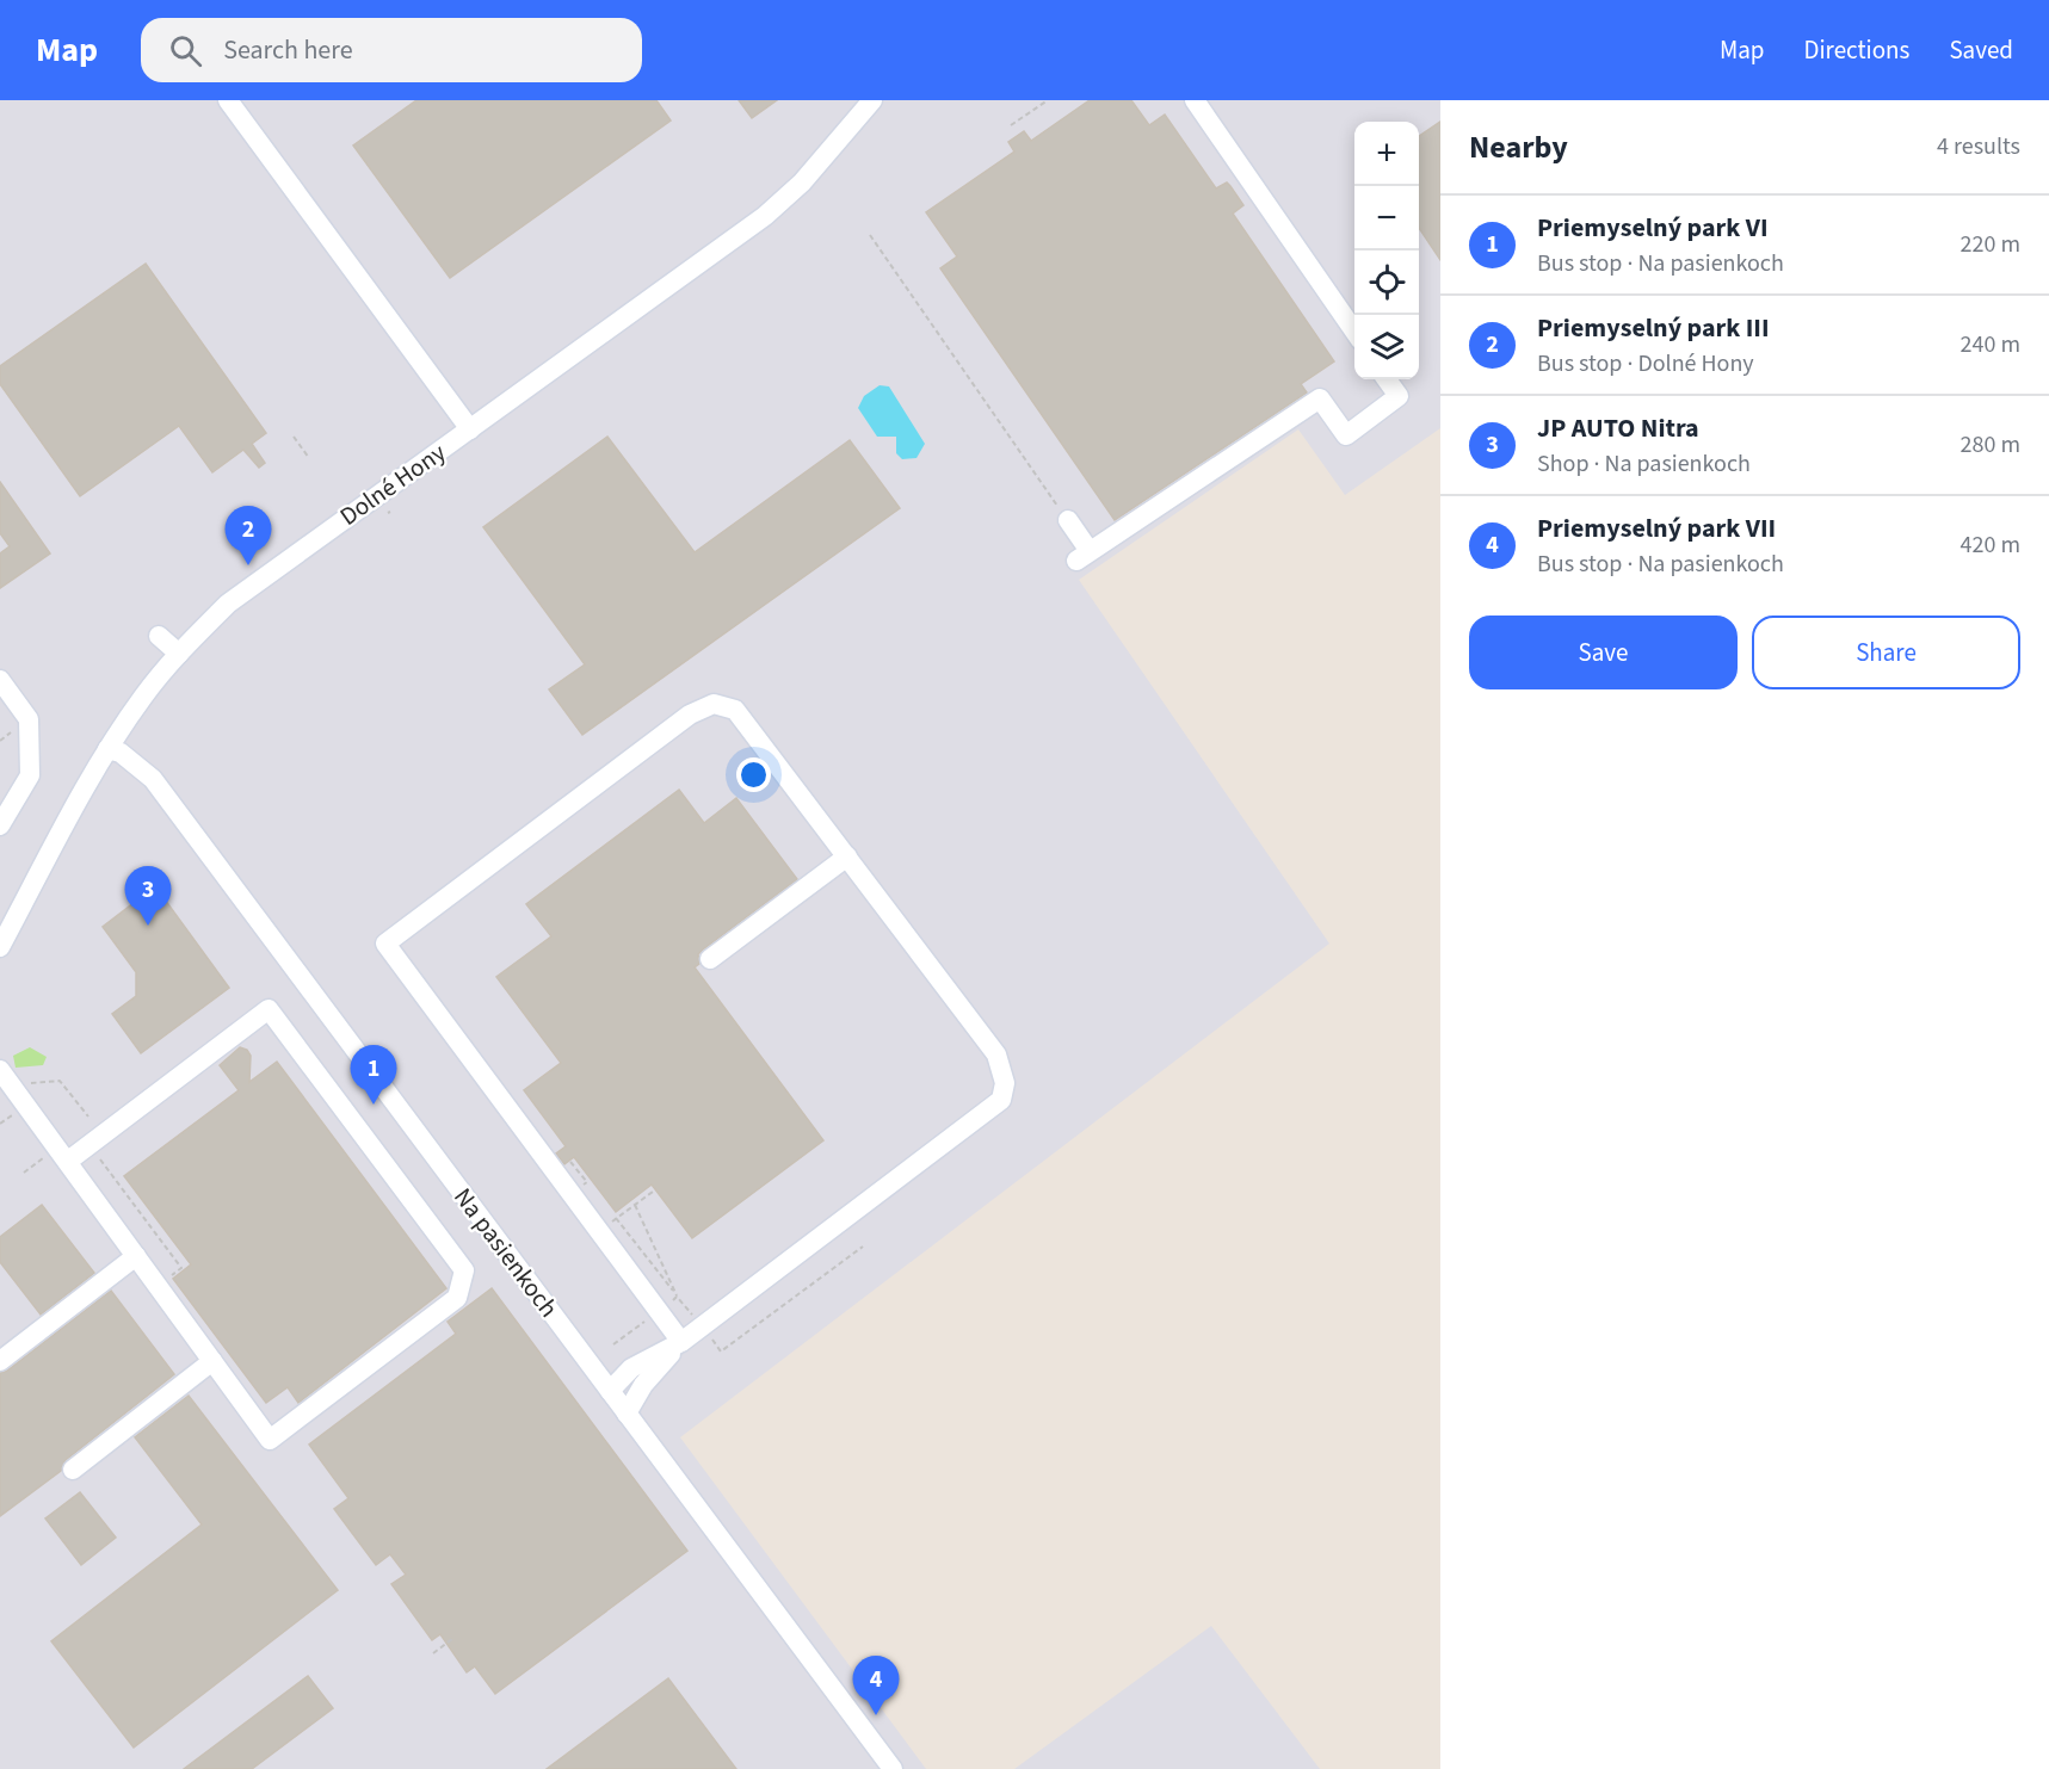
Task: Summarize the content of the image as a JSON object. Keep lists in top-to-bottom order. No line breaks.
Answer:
{"streets":{"street":["Dolné Hony","Na pasienkoch"]},"crossings":[["Dolné Hony","Na pasienkoch"]],"page":{"header":"Map","search":"Search here","nav":["Map","Directions","Saved"],"heading":["Nearby","4 results"],"map_buttons":["+","−"],"list":[{"mark":"1","name":"Priemyselný park VI","note":"Bus stop · Na pasienkoch","value":"220 m"},{"mark":"2","name":"Priemyselný park III","note":"Bus stop · Dolné Hony","value":"240 m"},{"mark":"3","name":"JP AUTO Nitra","note":"Shop · Na pasienkoch","value":"280 m"},{"mark":"4","name":"Priemyselný park VII","note":"Bus stop · Na pasienkoch","value":"420 m"}],"pins":["2","3","1","4"],"buttons":["Save","Share"]}}
